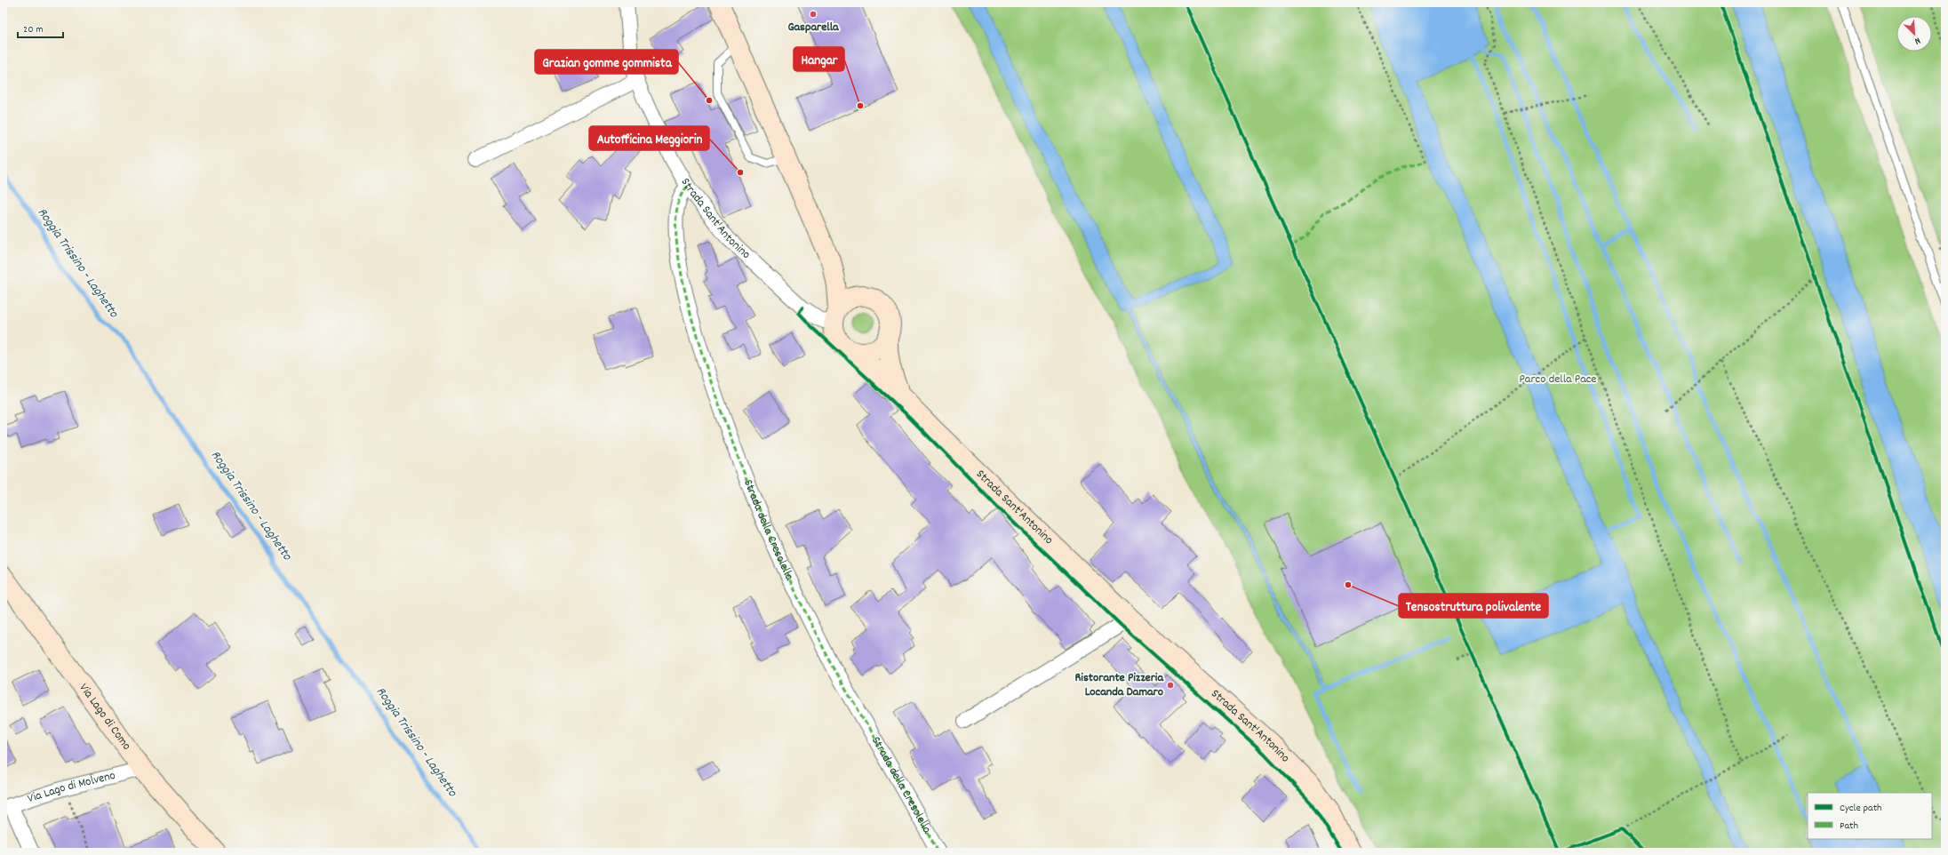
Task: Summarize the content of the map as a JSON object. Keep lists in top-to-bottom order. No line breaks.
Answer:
{"streets":{"main road":["Strada Sant'Antonino","Via Lago di Como"],"street":["Strada della Cresolella","Via Lago di Molveno"]},"crossings":[["Strada Sant'Antonino","Strada della Cresolella"],["Via Lago di Como","Via Lago di Molveno"]],"water":["Roggia Trissino - Laghetto"],"parks":["Parco della Pace"],"places":["Gasparella","Grazian gomme gommista","Hangar","Autofficina Meggiorin","Tensostruttura polivalente","Ristorante Pizzeria Locanda Damaro"],"legend":["Cycle path","Path"],"scale_bar":"20 m","north":"bottom right"}
